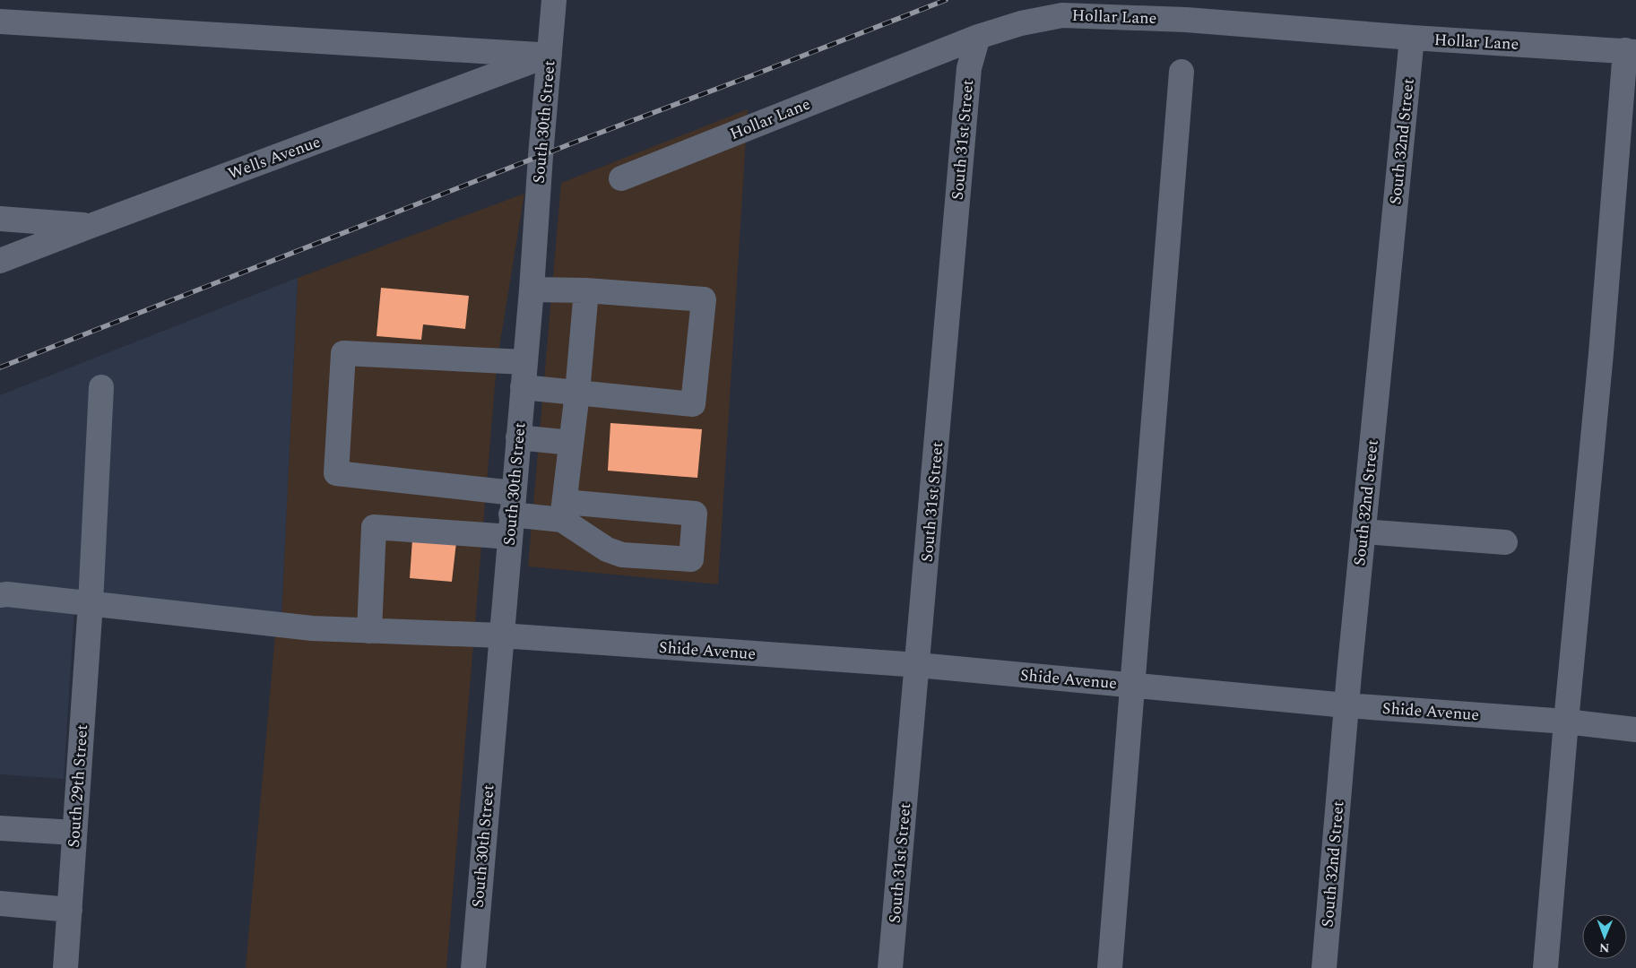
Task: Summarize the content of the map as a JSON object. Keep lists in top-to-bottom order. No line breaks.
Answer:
{"streets":{"street":["Hollar Lane","South 30th Street","South 31st Street","South 32nd Street","Wells Avenue","Shide Avenue","South 29th Street"]},"crossings":[["Hollar Lane","South 31st Street"],["Hollar Lane","South 32nd Street"],["South 30th Street","Wells Avenue"],["South 30th Street","Shide Avenue"],["South 31st Street","Shide Avenue"],["South 32nd Street","Shide Avenue"],["Shide Avenue","South 29th Street"]],"north":"bottom"}
